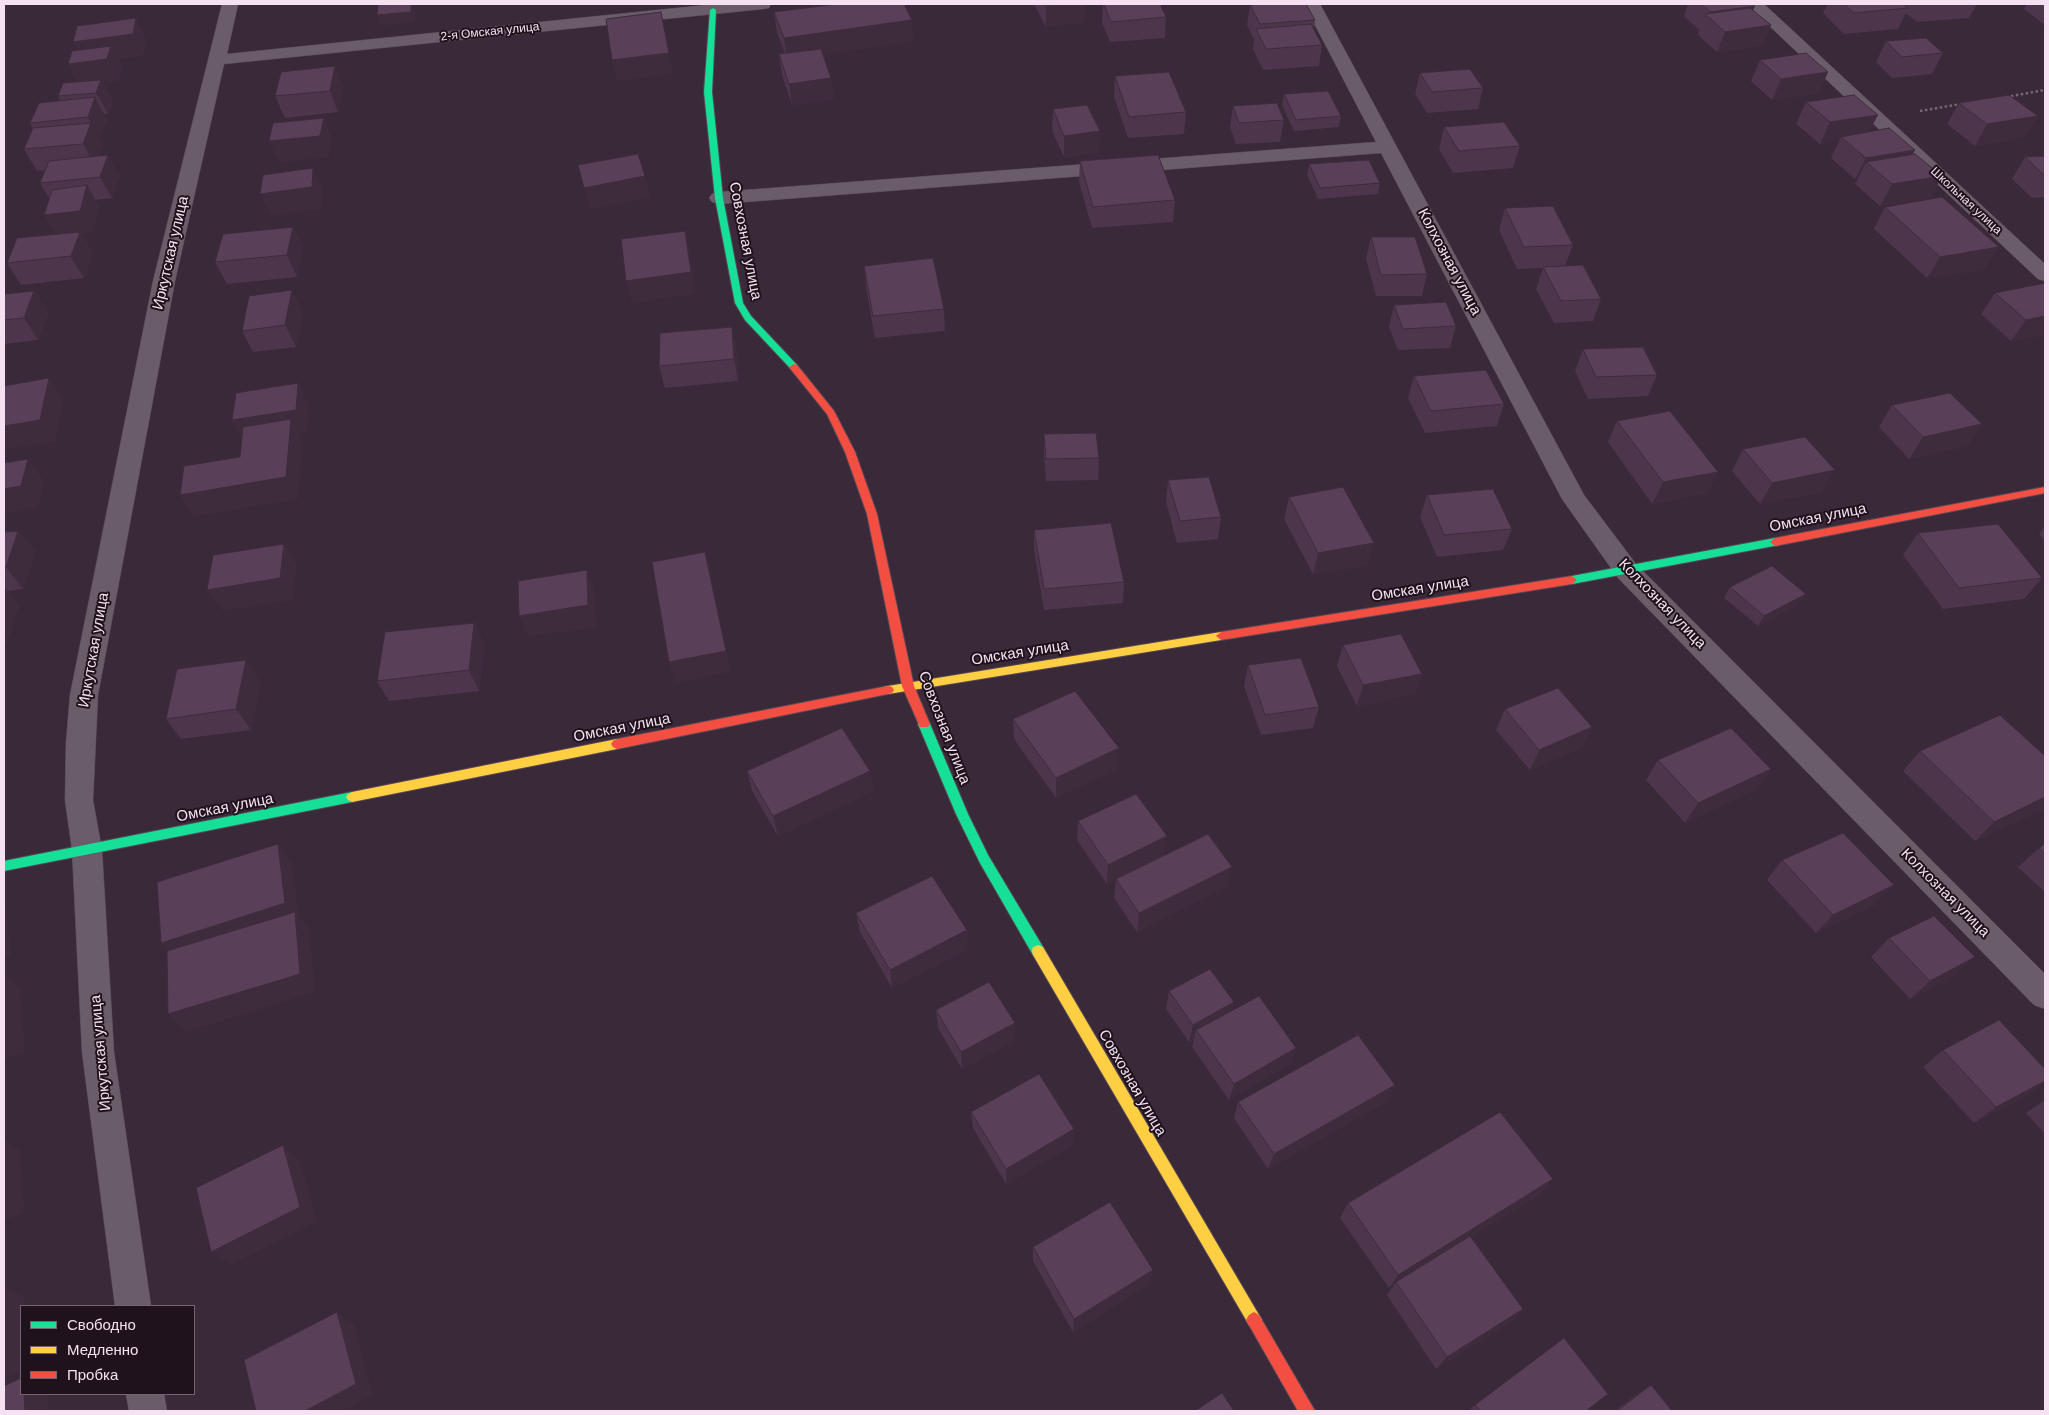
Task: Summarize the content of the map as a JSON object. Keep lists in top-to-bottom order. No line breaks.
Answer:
{"streets":{"street":["2-я Омская улица","Школьная улица","Совхозная улица","Иркутская улица","Колхозная улица","Омская улица"]},"crossings":[["2-я Омская улица","Совхозная улица"],["2-я Омская улица","Иркутская улица"],["Совхозная улица","Омская улица"],["Иркутская улица","Омская улица"],["Колхозная улица","Омская улица"]],"legend":["Свободно","Медленно","Пробка"]}
